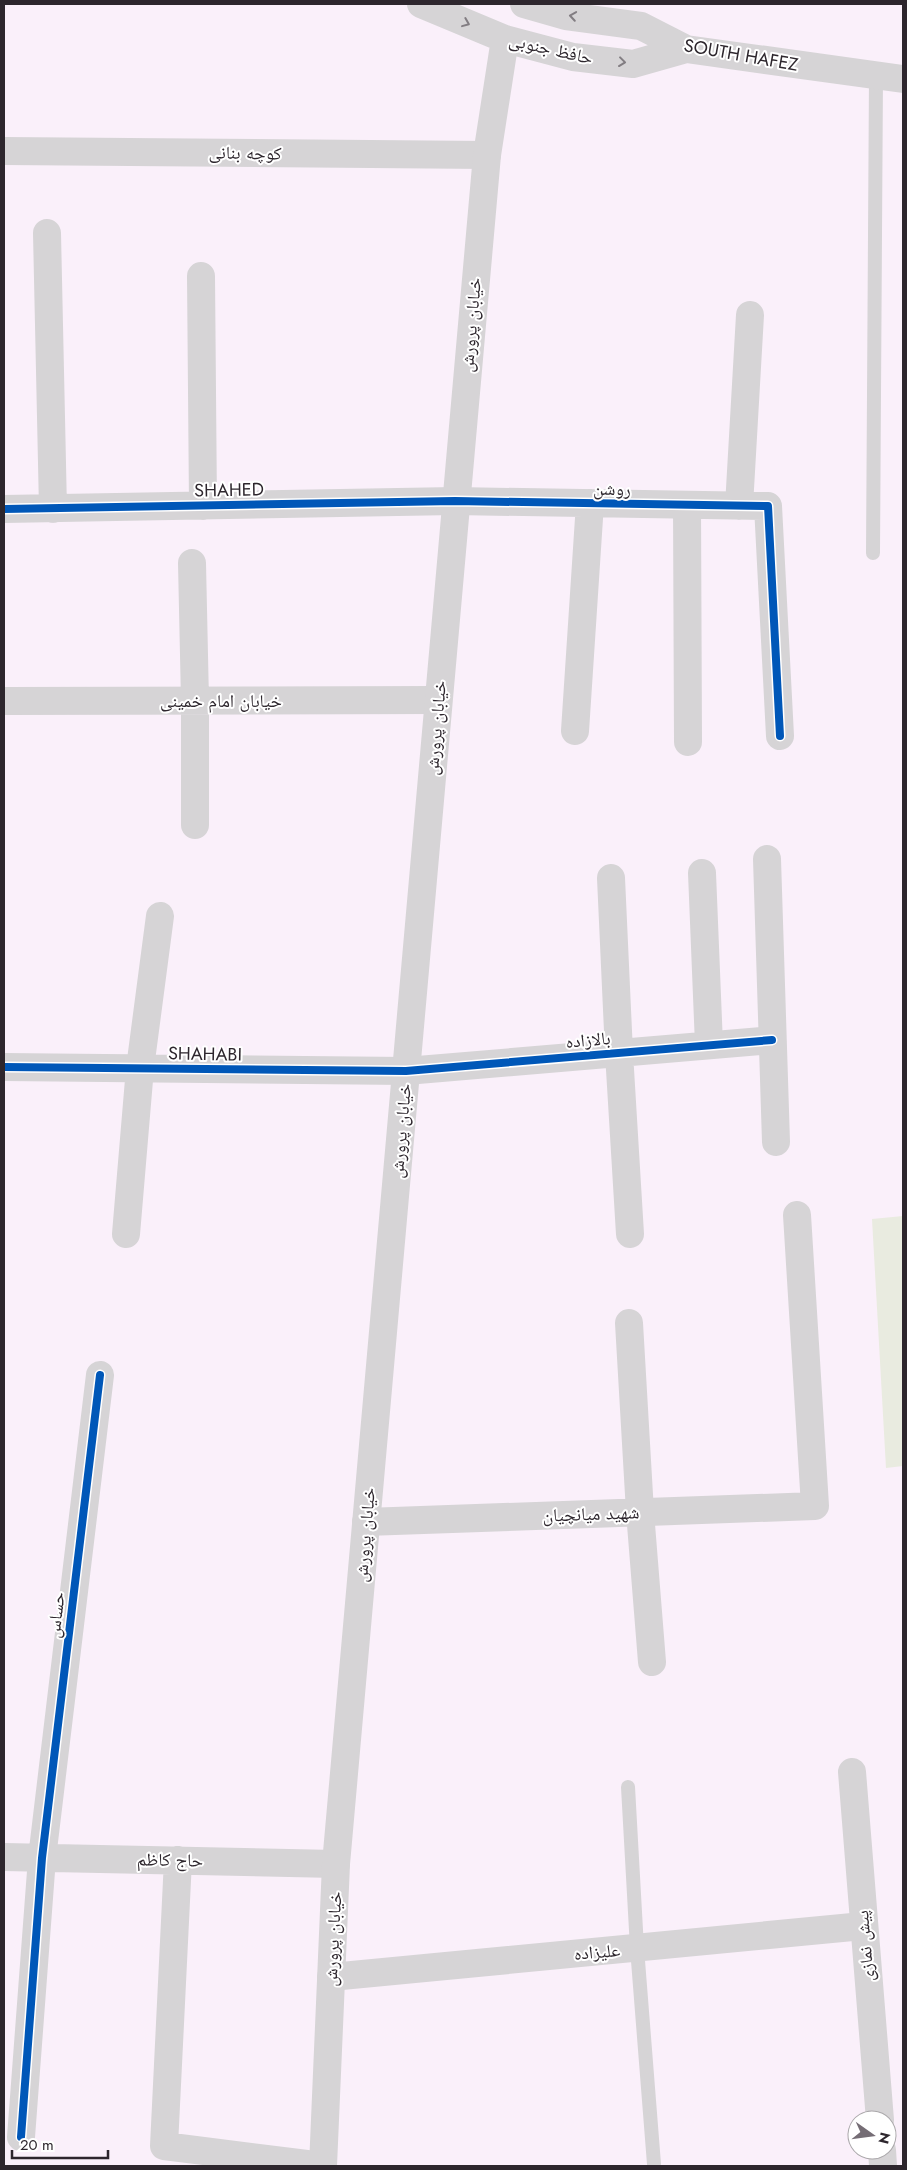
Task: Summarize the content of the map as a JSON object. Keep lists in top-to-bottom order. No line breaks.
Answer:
{"streets":{"street":["حافظ جنوبی","SOUTH HAFEZ","کوچه بنانی","خیابان پرورش","روشن","SHAHED","خیابان امام خمینی","بالازاده","SHAHABI","شهید میانچیان","حساس","حاج کاظم","پیش نمازی","علیزاده"]},"crossings":[["حافظ جنوبی","SOUTH HAFEZ"],["حافظ جنوبی","خیابان پرورش"],["کوچه بنانی","خیابان پرورش"],["خیابان پرورش","روشن"],["خیابان پرورش","SHAHED"],["خیابان پرورش","خیابان امام خمینی"],["خیابان پرورش","بالازاده"],["خیابان پرورش","SHAHABI"],["خیابان پرورش","شهید میانچیان"],["خیابان پرورش","حاج کاظم"],["خیابان پرورش","علیزاده"],["روشن","SHAHED"],["بالازاده","SHAHABI"],["حساس","حاج کاظم"],["پیش نمازی","علیزاده"]],"one_way":["حافظ جنوبی","SOUTH HAFEZ"],"scale_bar":"20 m","north":"right"}
